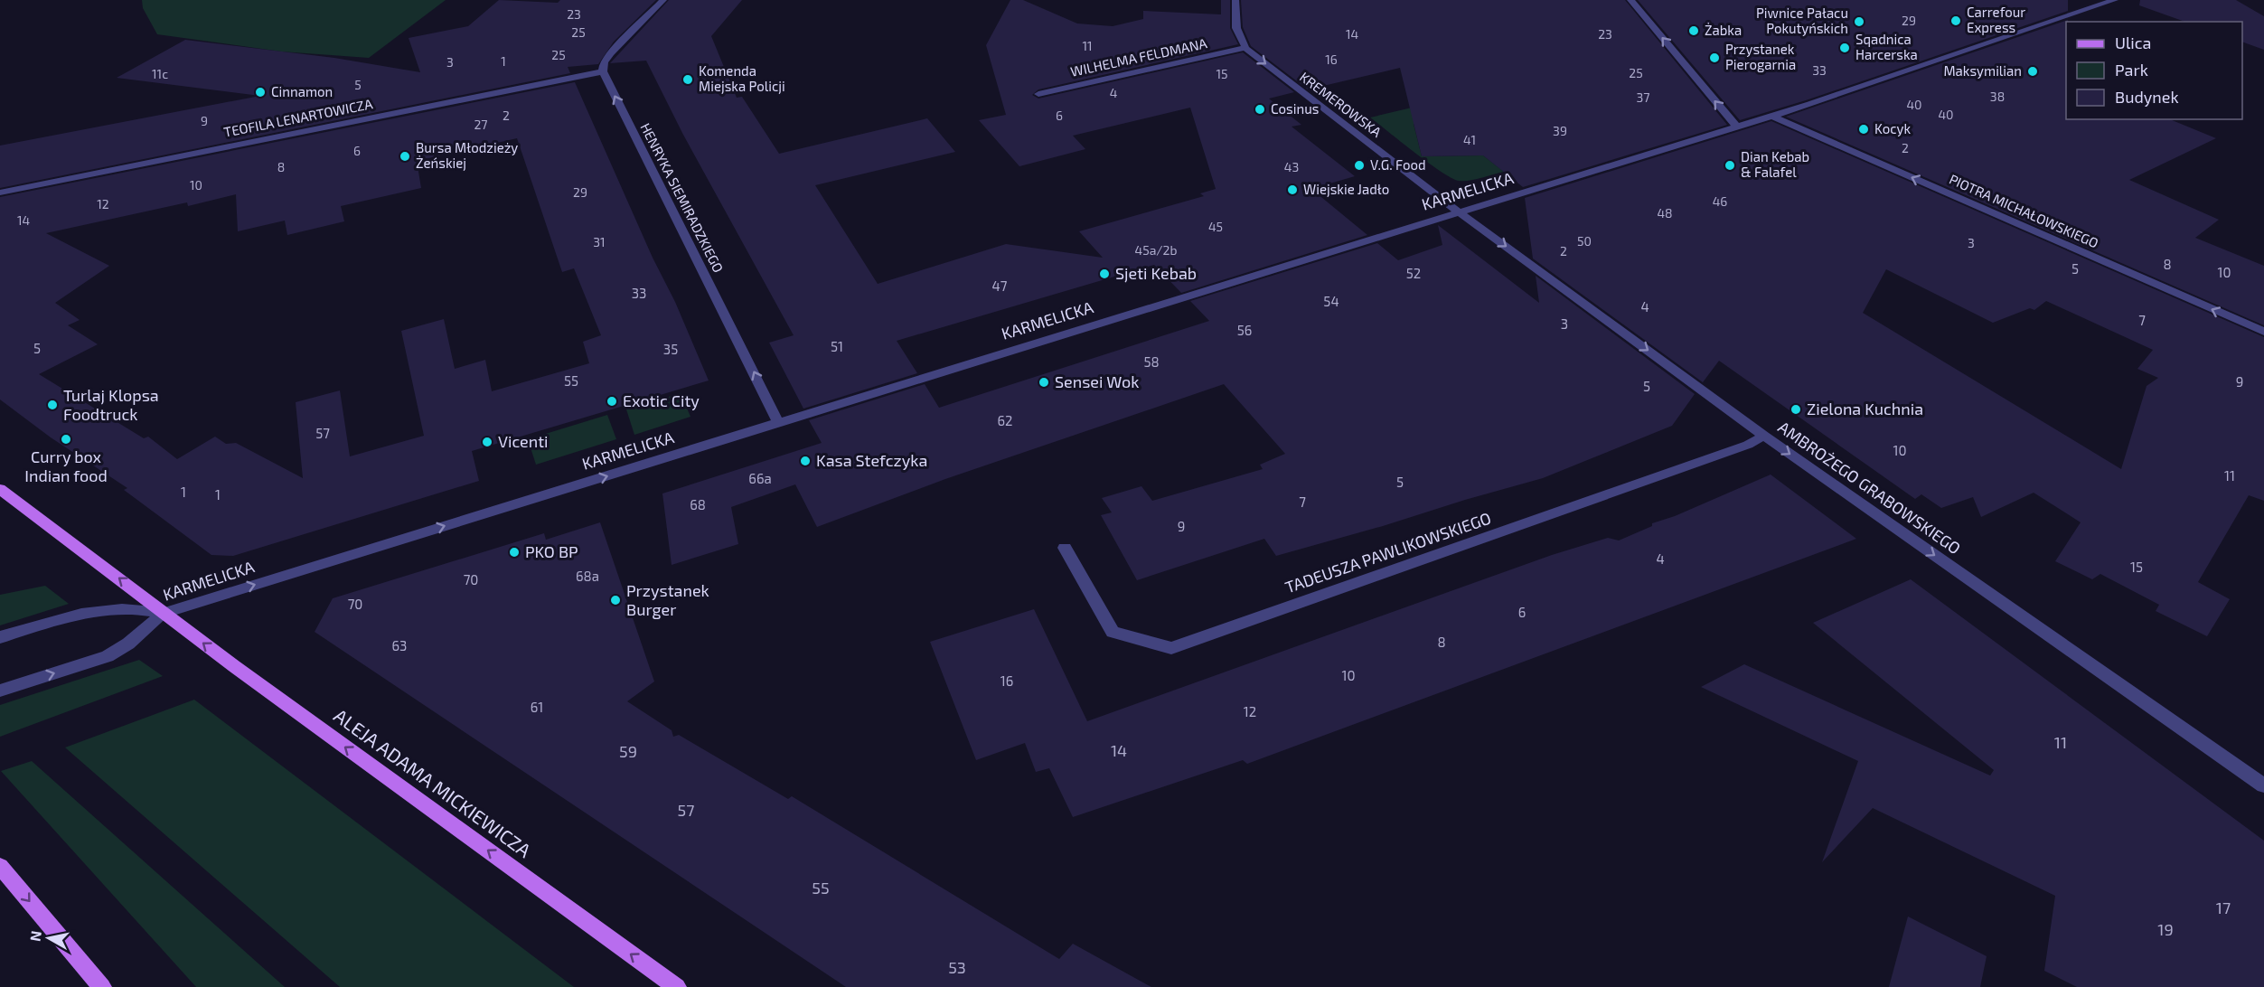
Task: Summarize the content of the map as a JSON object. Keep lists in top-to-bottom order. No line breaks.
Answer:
{"streets":{"main road":["ALEJA ADAMA MICKIEWICZA"],"street":["WILHELMA FELDMANA","KREMEROWSKA","TEOFILA LENARTOWICZA","KARMELICKA","HENRYKA SIEMIRADZKIEGO","PIOTRA MICHAŁOWSKIEGO","AMBROŻEGO GRABOWSKIEGO","TADEUSZA PAWLIKOWSKIEGO"]},"crossings":[["WILHELMA FELDMANA","KREMEROWSKA"],["KREMEROWSKA","KARMELICKA"],["KREMEROWSKA","AMBROŻEGO GRABOWSKIEGO"],["TEOFILA LENARTOWICZA","HENRYKA SIEMIRADZKIEGO"],["KARMELICKA","HENRYKA SIEMIRADZKIEGO"],["KARMELICKA","PIOTRA MICHAŁOWSKIEGO"],["KARMELICKA","AMBROŻEGO GRABOWSKIEGO"],["KARMELICKA","ALEJA ADAMA MICKIEWICZA"],["AMBROŻEGO GRABOWSKIEGO","TADEUSZA PAWLIKOWSKIEGO"]],"one_way":["KREMEROWSKA","KARMELICKA","HENRYKA SIEMIRADZKIEGO","PIOTRA MICHAŁOWSKIEGO","AMBROŻEGO GRABOWSKIEGO","ALEJA ADAMA MICKIEWICZA"],"places":["Carrefour Express","Piwnice Pałacu Pokutyńskich","Żabka","Sqadnica Harcerska","Przystanek Pierogarnia","Maksymilian","Komenda Miejska Policji","Cinnamon","Cosinus","Kocyk","Bursa Młodzieży Żeńskiej","V.G. Food","Dian Kebab & Falafel","Wiejskie Jadło","Sjeti Kebab","Sensei Wok","Exotic City","Turlaj Klopsa Foodtruck","Zielona Kuchnia","Curry box Indian food","Vicenti","Kasa Stefczyka","PKO BP","Przystanek Burger"],"house_numbers":["23","29","25","14","23","11","25","16","1","3","33","25","11c","15","5","4","38","37","40","40","2","6","9","27","39","41","2","6","8","43","10","29","46","12","48","14","45","50","31","3","45a/2b","2","8","5","10","52","47","33","54","4","7","3","56","51","5","35","58","55","9","5","62","57","10","11","66a","5","1","1","7","68","9","4","15","68a","70","70","6","8","63","10","16","61","12","11","14","59","57","55","17","19","53"],"legend":["Ulica","Park","Budynek"],"north":"left"}
